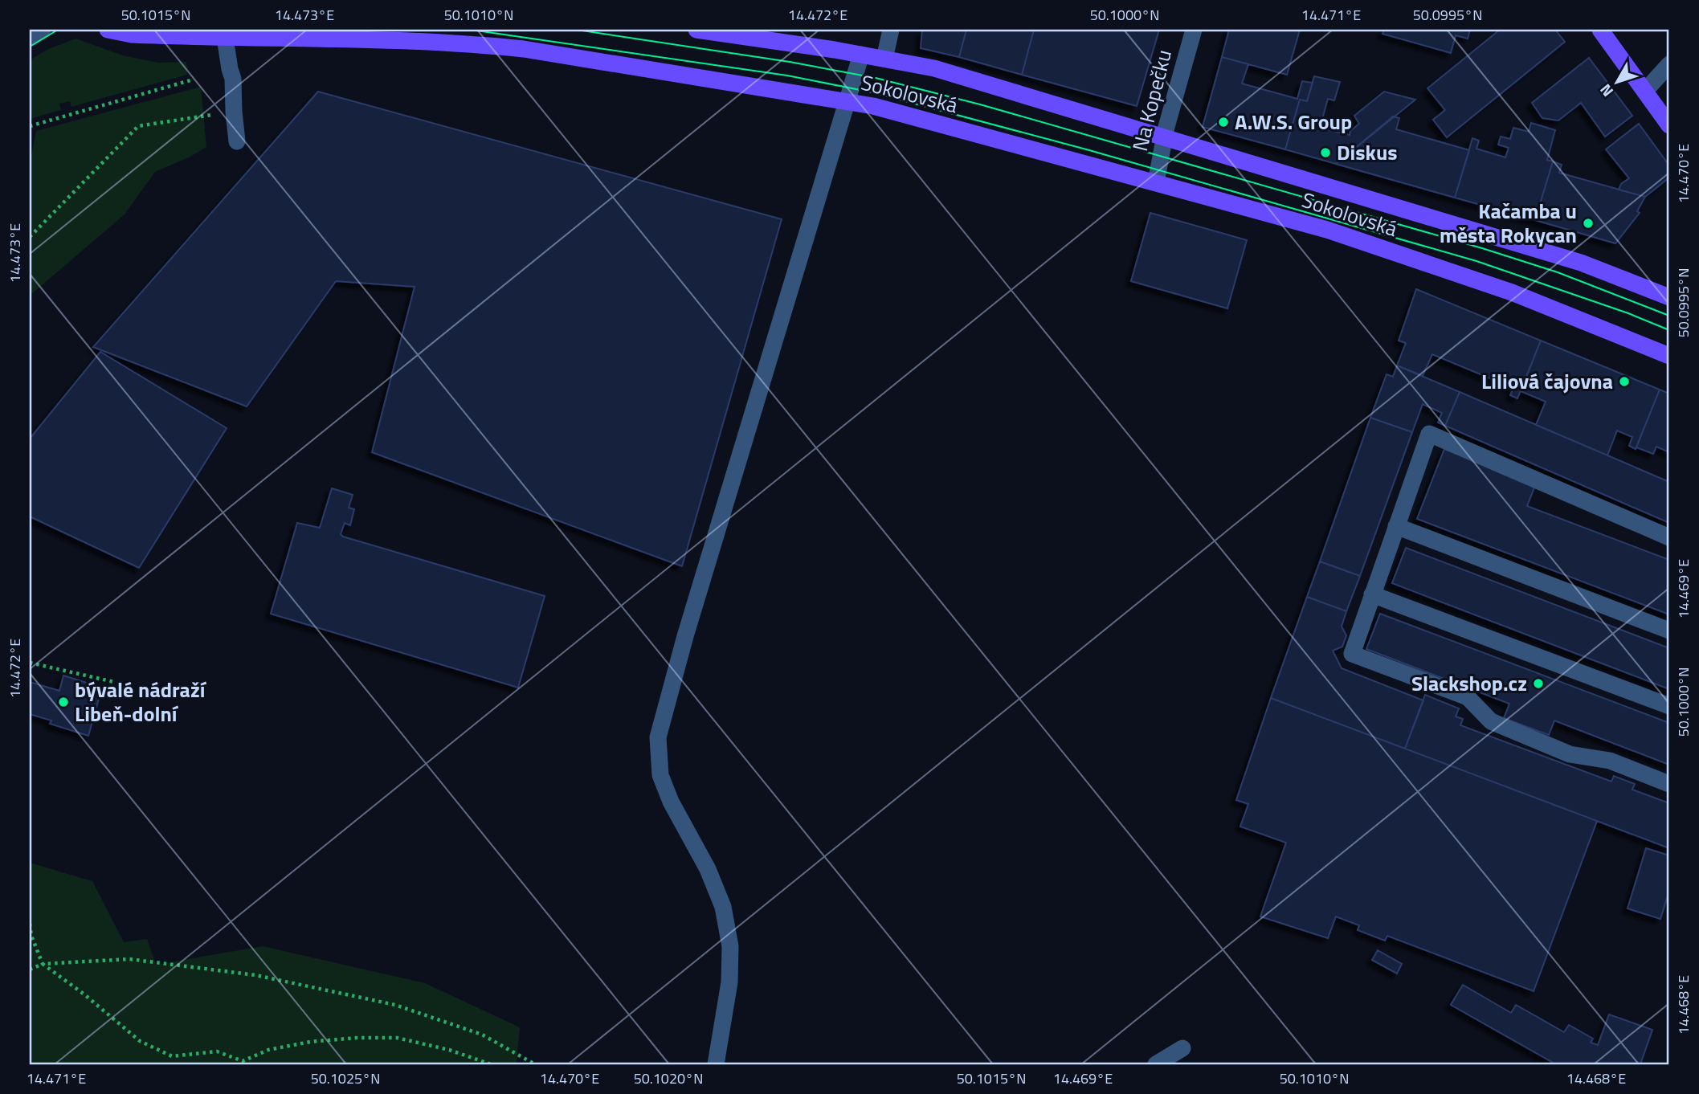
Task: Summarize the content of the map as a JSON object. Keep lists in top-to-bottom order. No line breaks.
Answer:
{"streets":{"main road":["Sokolovská"],"street":["Na Kopečku"]},"crossings":[["Sokolovská","Na Kopečku"]],"places":["A.W.S. Group","Diskus","Kačamba u města Rokycan","Liliová čajovna","Slackshop.cz","bývalé nádraží Libeň-dolní"],"north":"bottom left","coordinates":["50.1015°N","14.473°E","50.1010°N","14.472°E","50.1000°N","14.471°E","50.0995°N","14.470°E","14.469°E","14.468°E","50.1025°N","50.1020°N"]}
